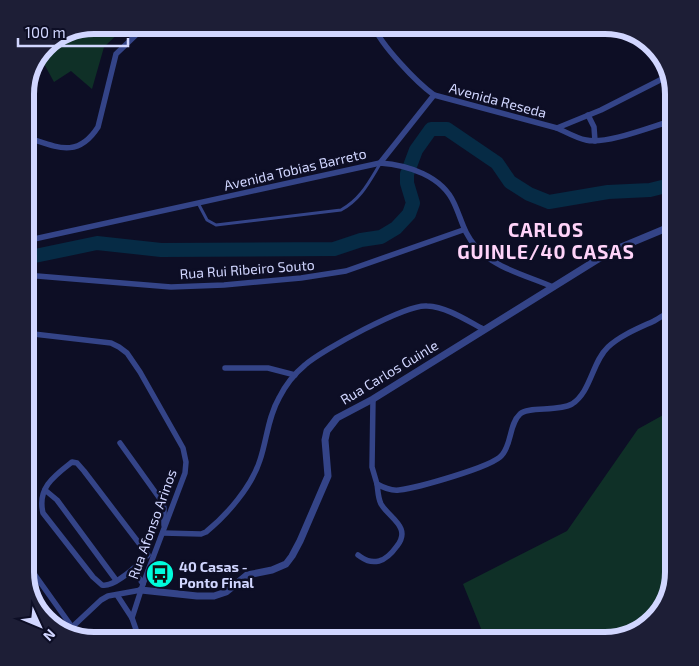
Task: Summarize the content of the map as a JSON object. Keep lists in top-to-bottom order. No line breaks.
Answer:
{"streets":{"street":["Avenida Reseda","Avenida Tobias Barreto","Rua Rui Ribeiro Souto","Rua Carlos Guinle","Rua Afonso Arinos"]},"crossings":[["Avenida Tobias Barreto","Rua Rui Ribeiro Souto"],["Avenida Tobias Barreto","Rua Carlos Guinle"],["Rua Carlos Guinle","Rua Afonso Arinos"]],"districts":["CARLOS GUINLE/40 CASAS"],"places":{"bus stop":["40 Casas - Ponto Final"]},"scale_bar":"100 m","north":"bottom right"}
